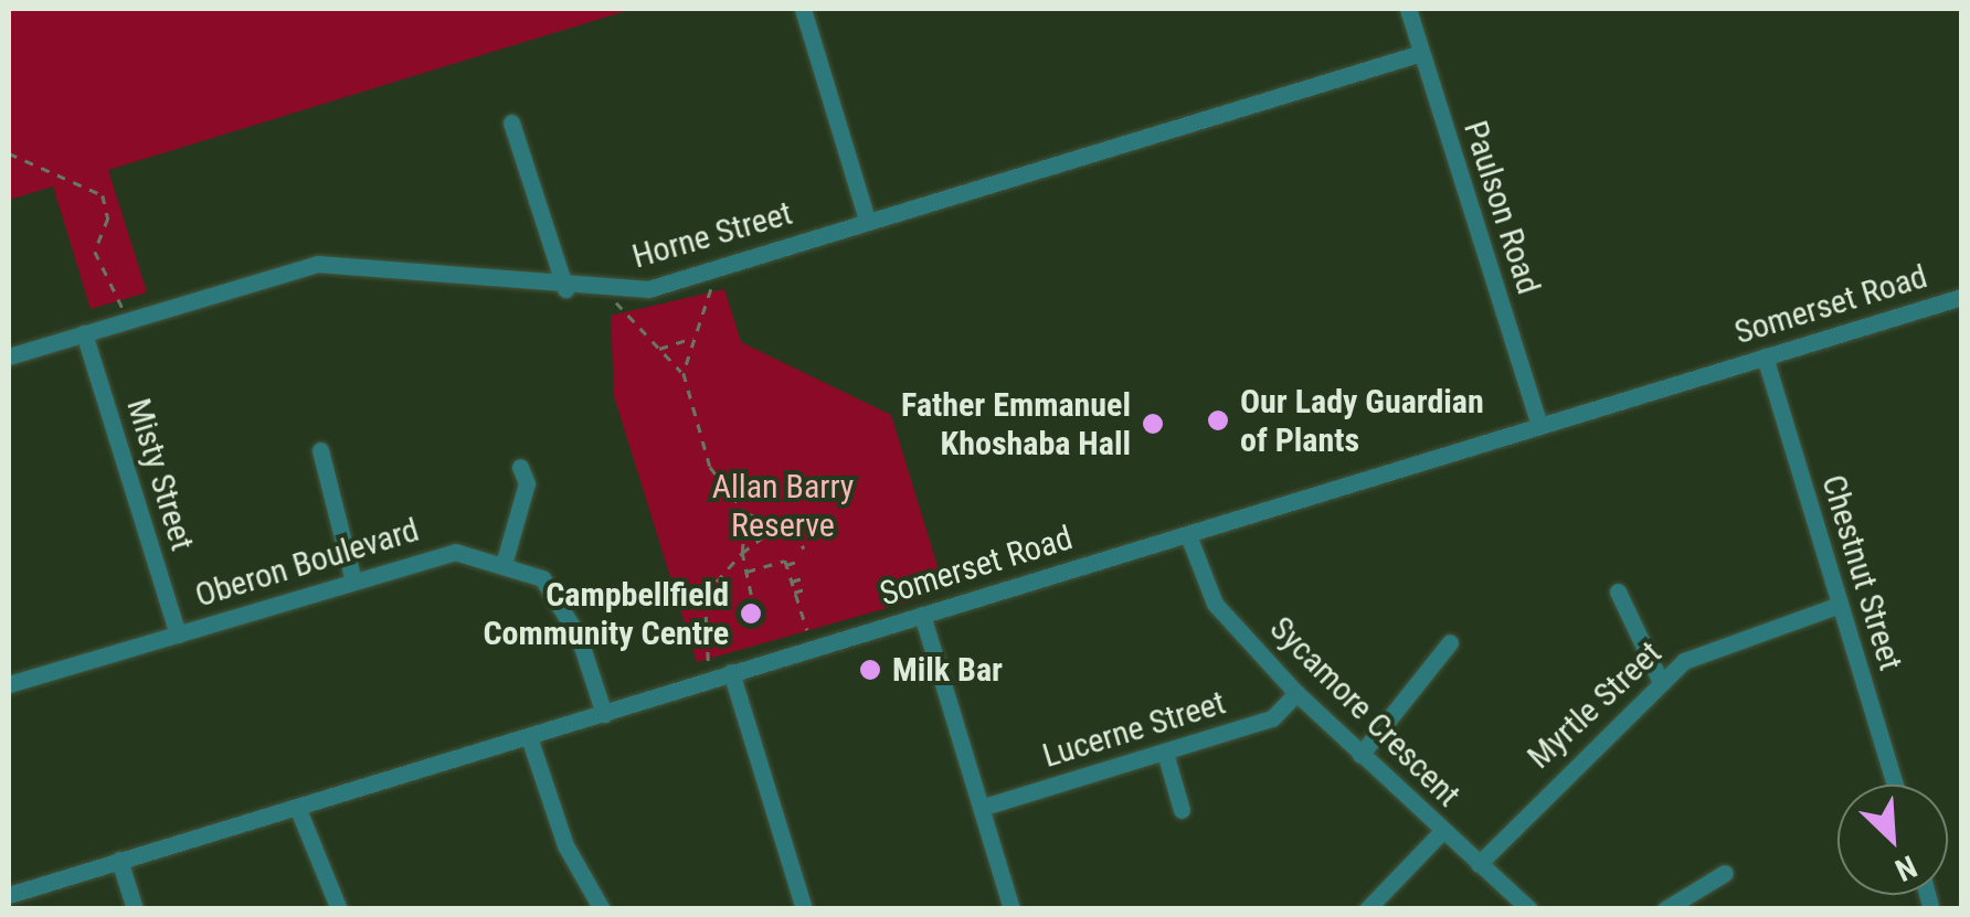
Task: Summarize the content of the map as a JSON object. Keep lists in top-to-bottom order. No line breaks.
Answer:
{"streets":{"street":["Paulson Road","Horne Street","Somerset Road","Misty Street","Oberon Boulevard","Chestnut Street","Myrtle Street","Sycamore Crescent","Lucerne Street"]},"crossings":[["Paulson Road","Horne Street"],["Paulson Road","Somerset Road"],["Horne Street","Misty Street"],["Somerset Road","Oberon Boulevard"],["Somerset Road","Chestnut Street"],["Somerset Road","Sycamore Crescent"],["Misty Street","Oberon Boulevard"],["Chestnut Street","Myrtle Street"],["Myrtle Street","Sycamore Crescent"],["Sycamore Crescent","Lucerne Street"]],"parks":["Allan Barry Reserve"],"places":["Our Lady Guardian of Plants","Father Emmanuel Khoshaba Hall","Campbellfield Community Centre","Milk Bar"],"north":"bottom right"}
